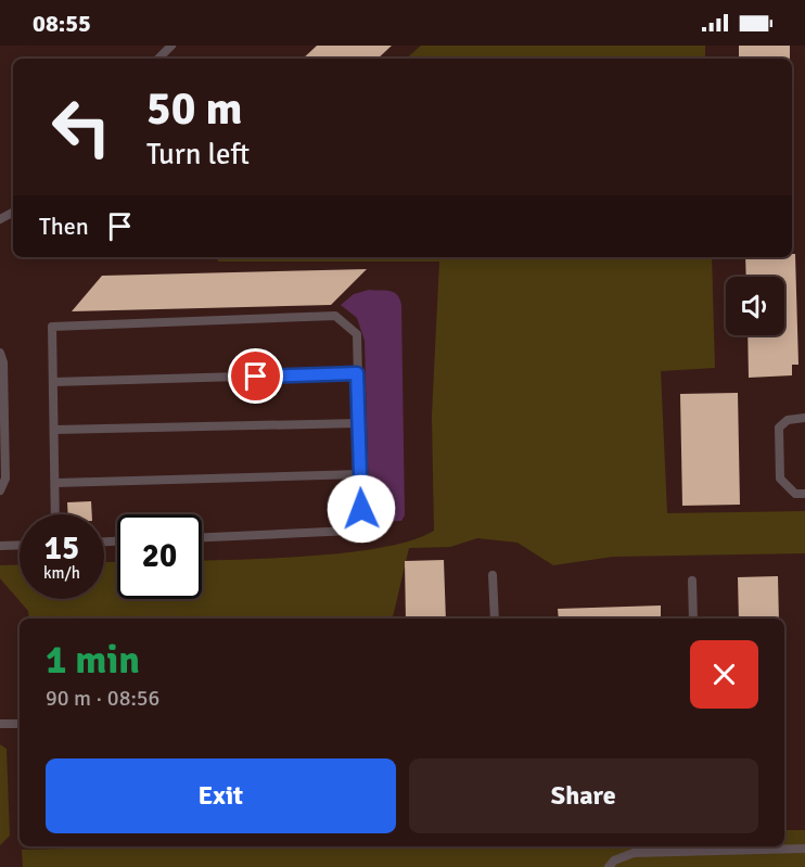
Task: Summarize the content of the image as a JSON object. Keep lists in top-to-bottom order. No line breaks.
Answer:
{"page":{"status":"08:55","turn":["50 m","Turn left"],"then":"Then","speed":"15 km/h","limit":"20","heading":["1 min","90 m · 08:56"],"buttons":["Exit","Share"]}}
